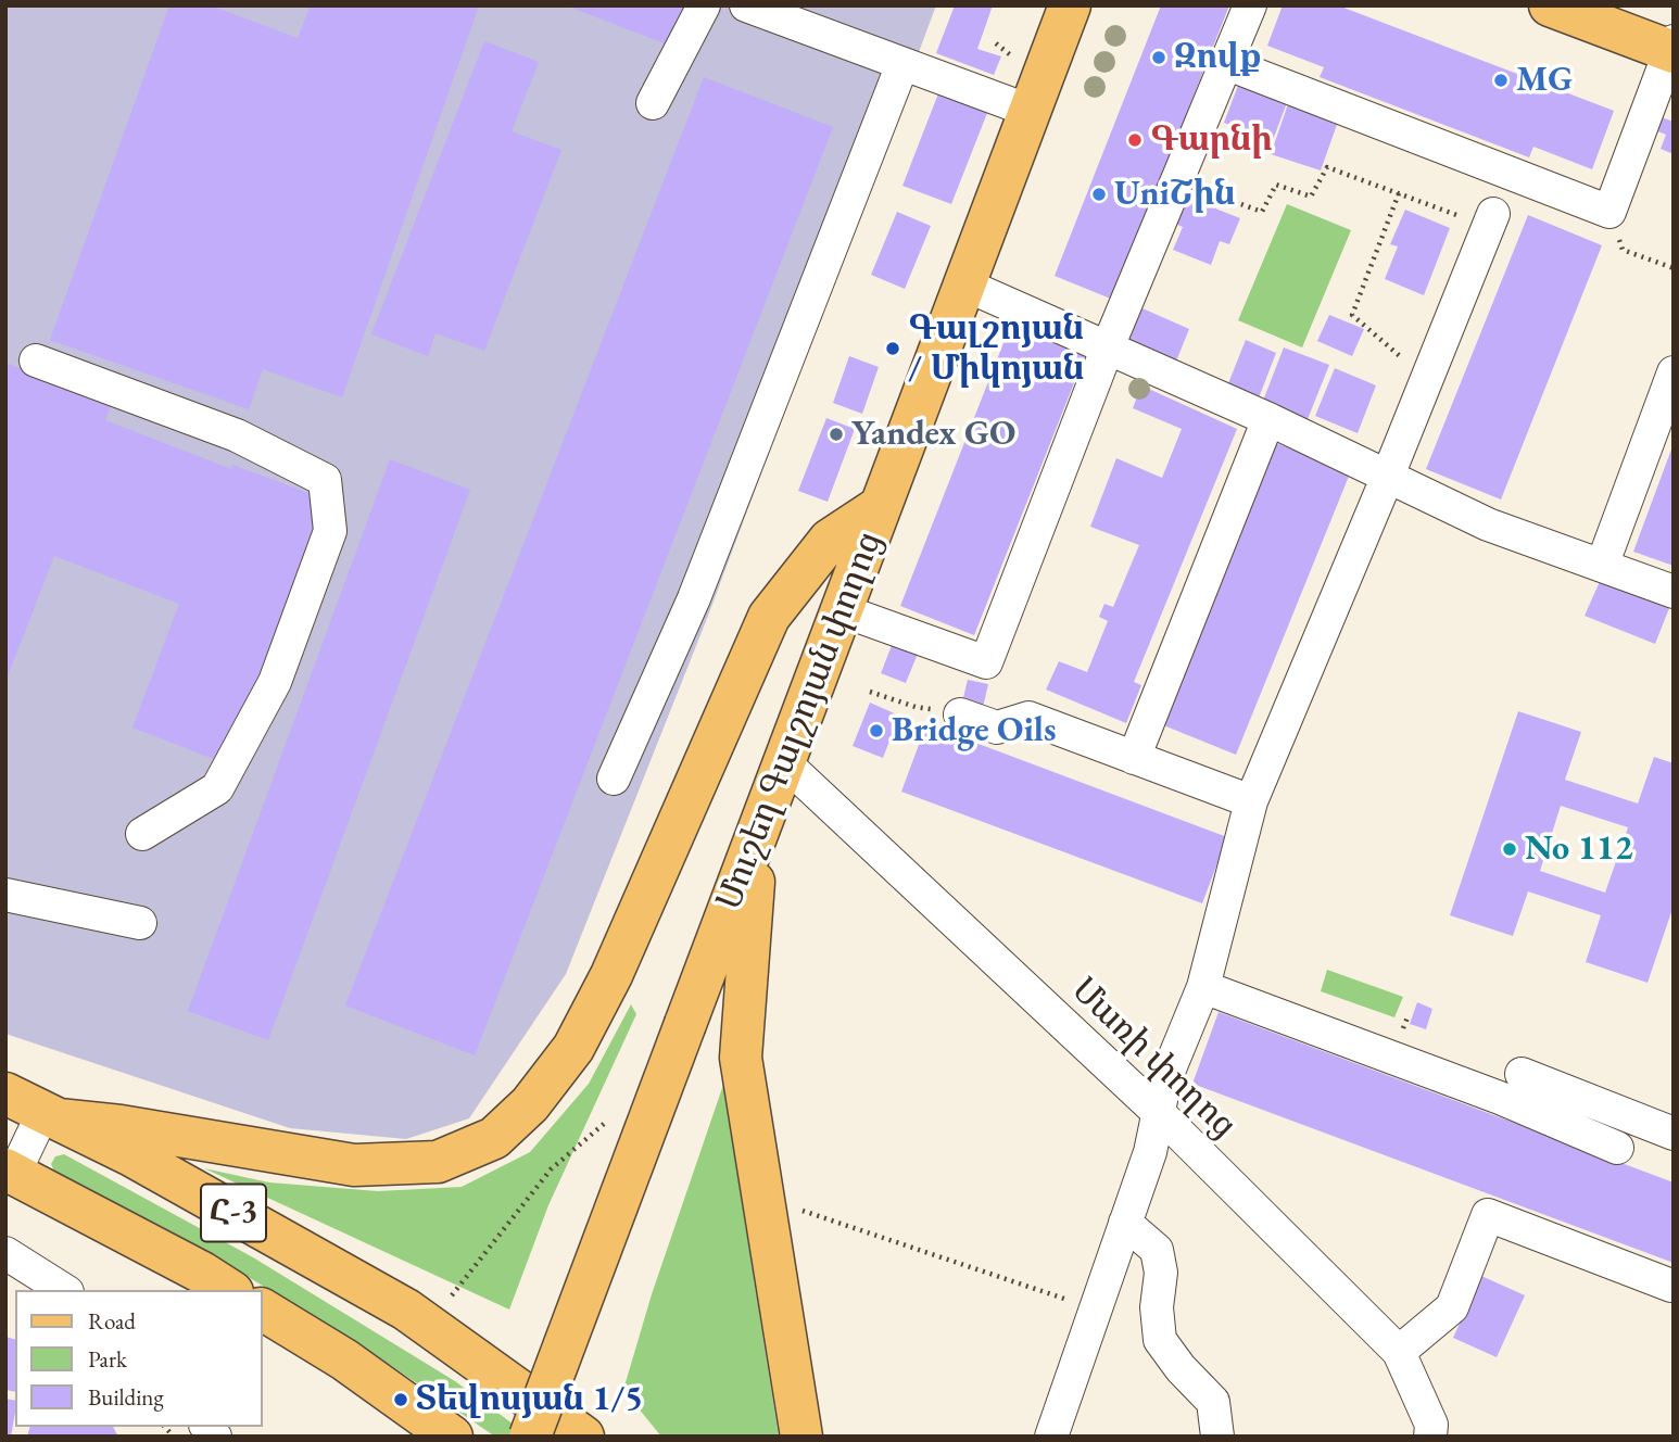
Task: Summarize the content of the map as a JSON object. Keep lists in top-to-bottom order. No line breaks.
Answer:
{"streets":{"main road":["Մուշեղ Գալշոյան փողոց","Հ-3"],"street":["Մառի փողոց"]},"crossings":[["Մուշեղ Գալշոյան փողոց","Մառի փողոց"]],"places":["Զովք","MG","Գարնի","UniՇին","Գալշոյան / Միկոյան","Yandex GO","Bridge Oils","No 112","Տեվոսյան 1/5"],"legend":["Road","Park","Building"]}
